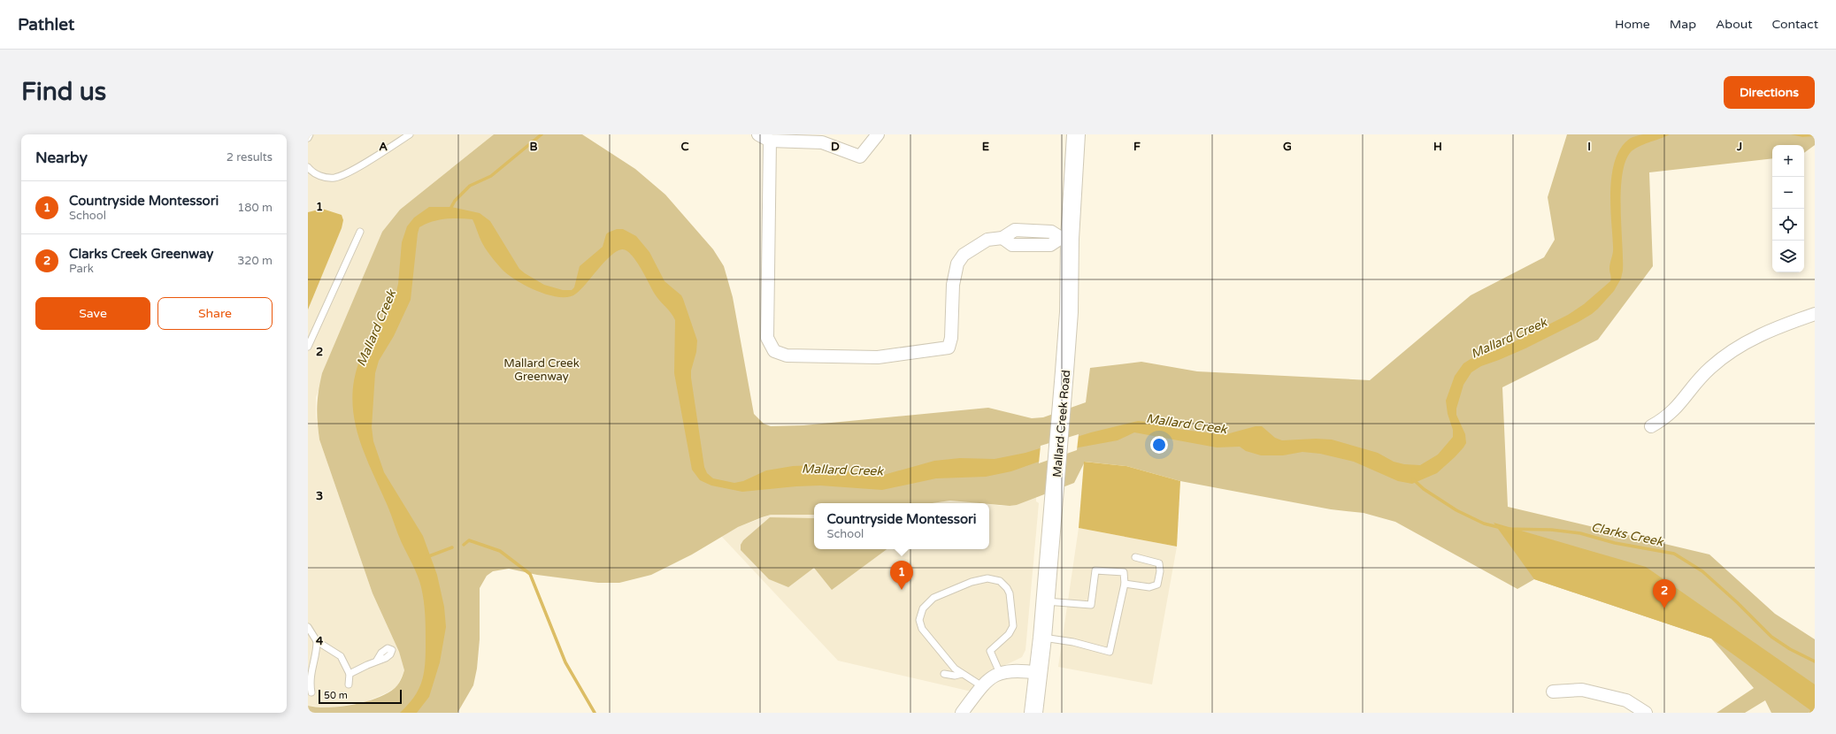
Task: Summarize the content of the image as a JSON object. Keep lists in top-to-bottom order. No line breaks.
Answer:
{"streets":{"main road":["Mallard Creek Road"]},"water":["Mallard Creek","Clarks Creek"],"parks":["Mallard Creek Greenway"],"scale_bar":"50 m","page":{"header":"Pathlet","nav":["Home","Map","About","Contact"],"buttons":["Directions",["Save","Share"]],"title":"Find us","heading":["Nearby","2 results"],"map_buttons":["+","−"],"list":[{"mark":"1","name":"Countryside Montessori","note":"School","value":"180 m"},{"mark":"2","name":"Clarks Creek Greenway","note":"Park","value":"320 m"}],"popup":["Countryside Montessori","School"],"pins":["1","2"],"scale":"50 m"},"grid":{"columns":["A","B","C","D","E","F","G","H","I","J"],"rows":["1","2","3","4"]}}
